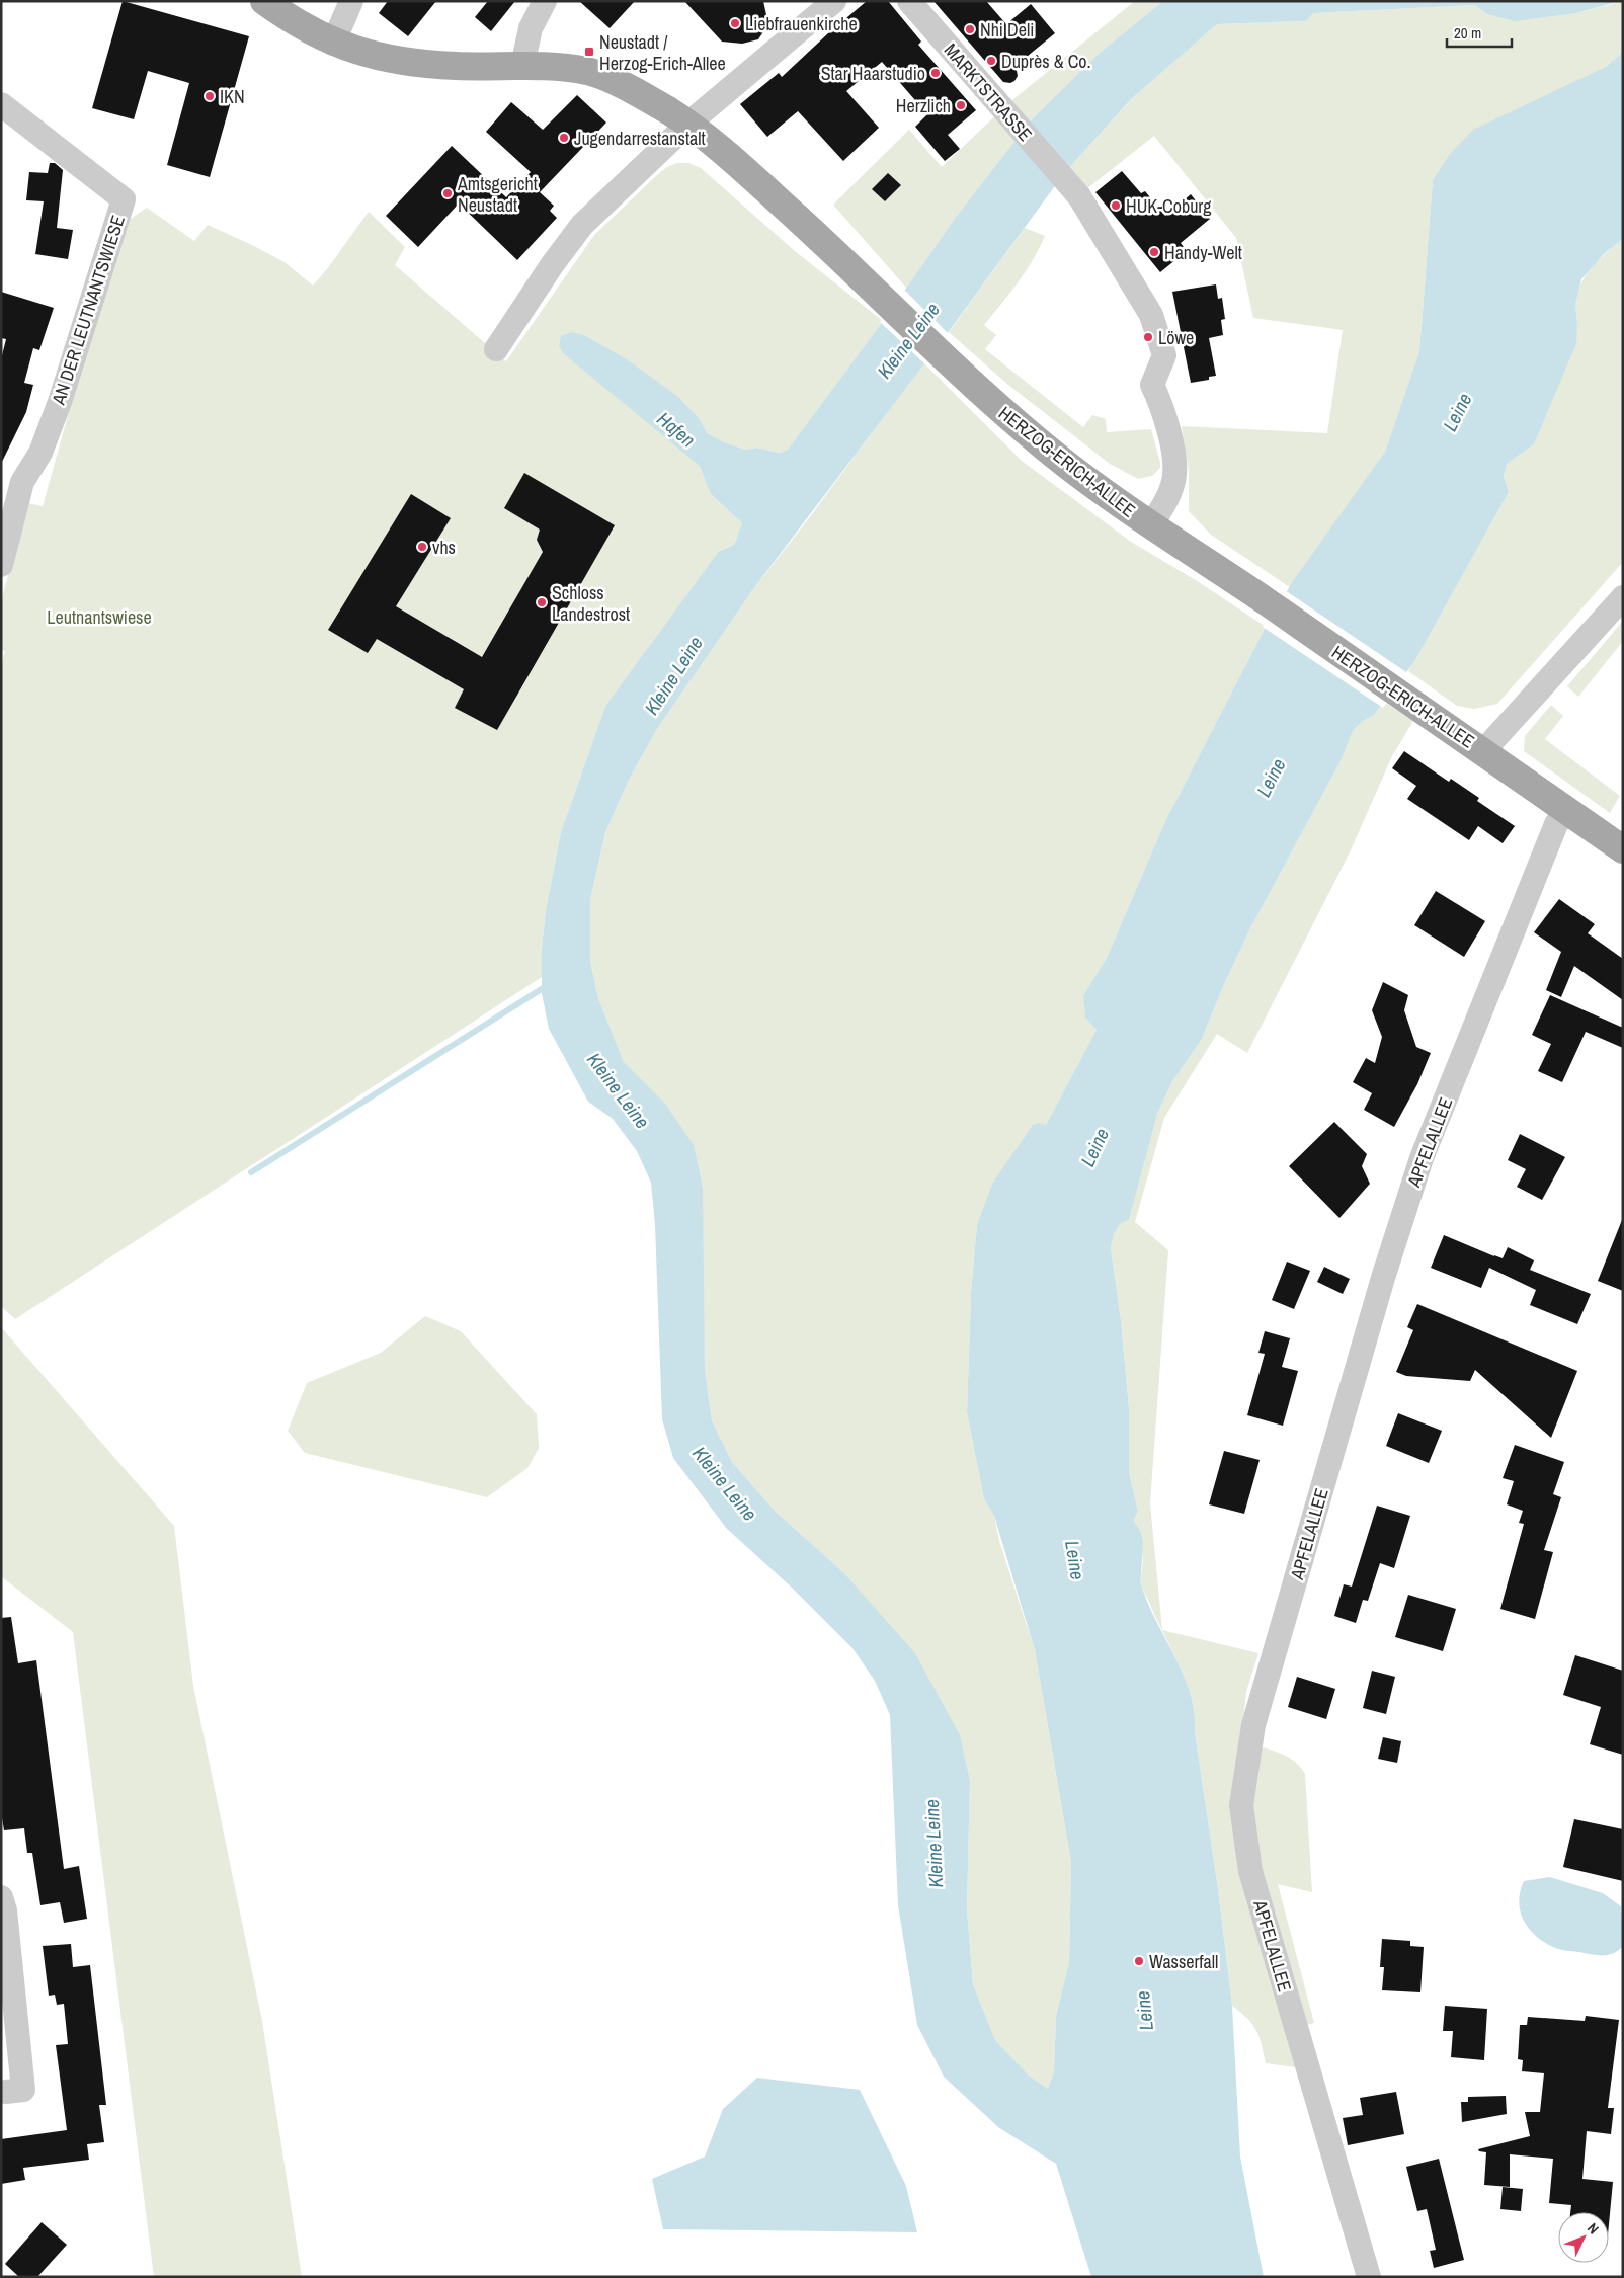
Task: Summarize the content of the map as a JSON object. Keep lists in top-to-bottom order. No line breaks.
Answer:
{"streets":{"main road":["HERZOG-ERICH-ALLEE"],"street":["MARKTSTRASSE","AN DER LEUTNANTSWIESE","APFELALLEE"]},"crossings":[["MARKTSTRASSE","HERZOG-ERICH-ALLEE"],["HERZOG-ERICH-ALLEE","APFELALLEE"]],"water":["Kleine Leine","Leine","Hafen"],"parks":["Leutnantswiese"],"places":{"other":["Liebfrauenkirche","Nhi Deli","Duprès & Co.","Star Haarstudio","IKN","Herzlich","Jugendarrestanstalt","Amtsgericht Neustadt","HUK-Coburg","Handy-Welt","Löwe","vhs","Schloss Landestrost","Wasserfall"],"transit":["Neustadt / Herzog-Erich-Allee"]},"scale_bar":"20 m","north":"top right"}
